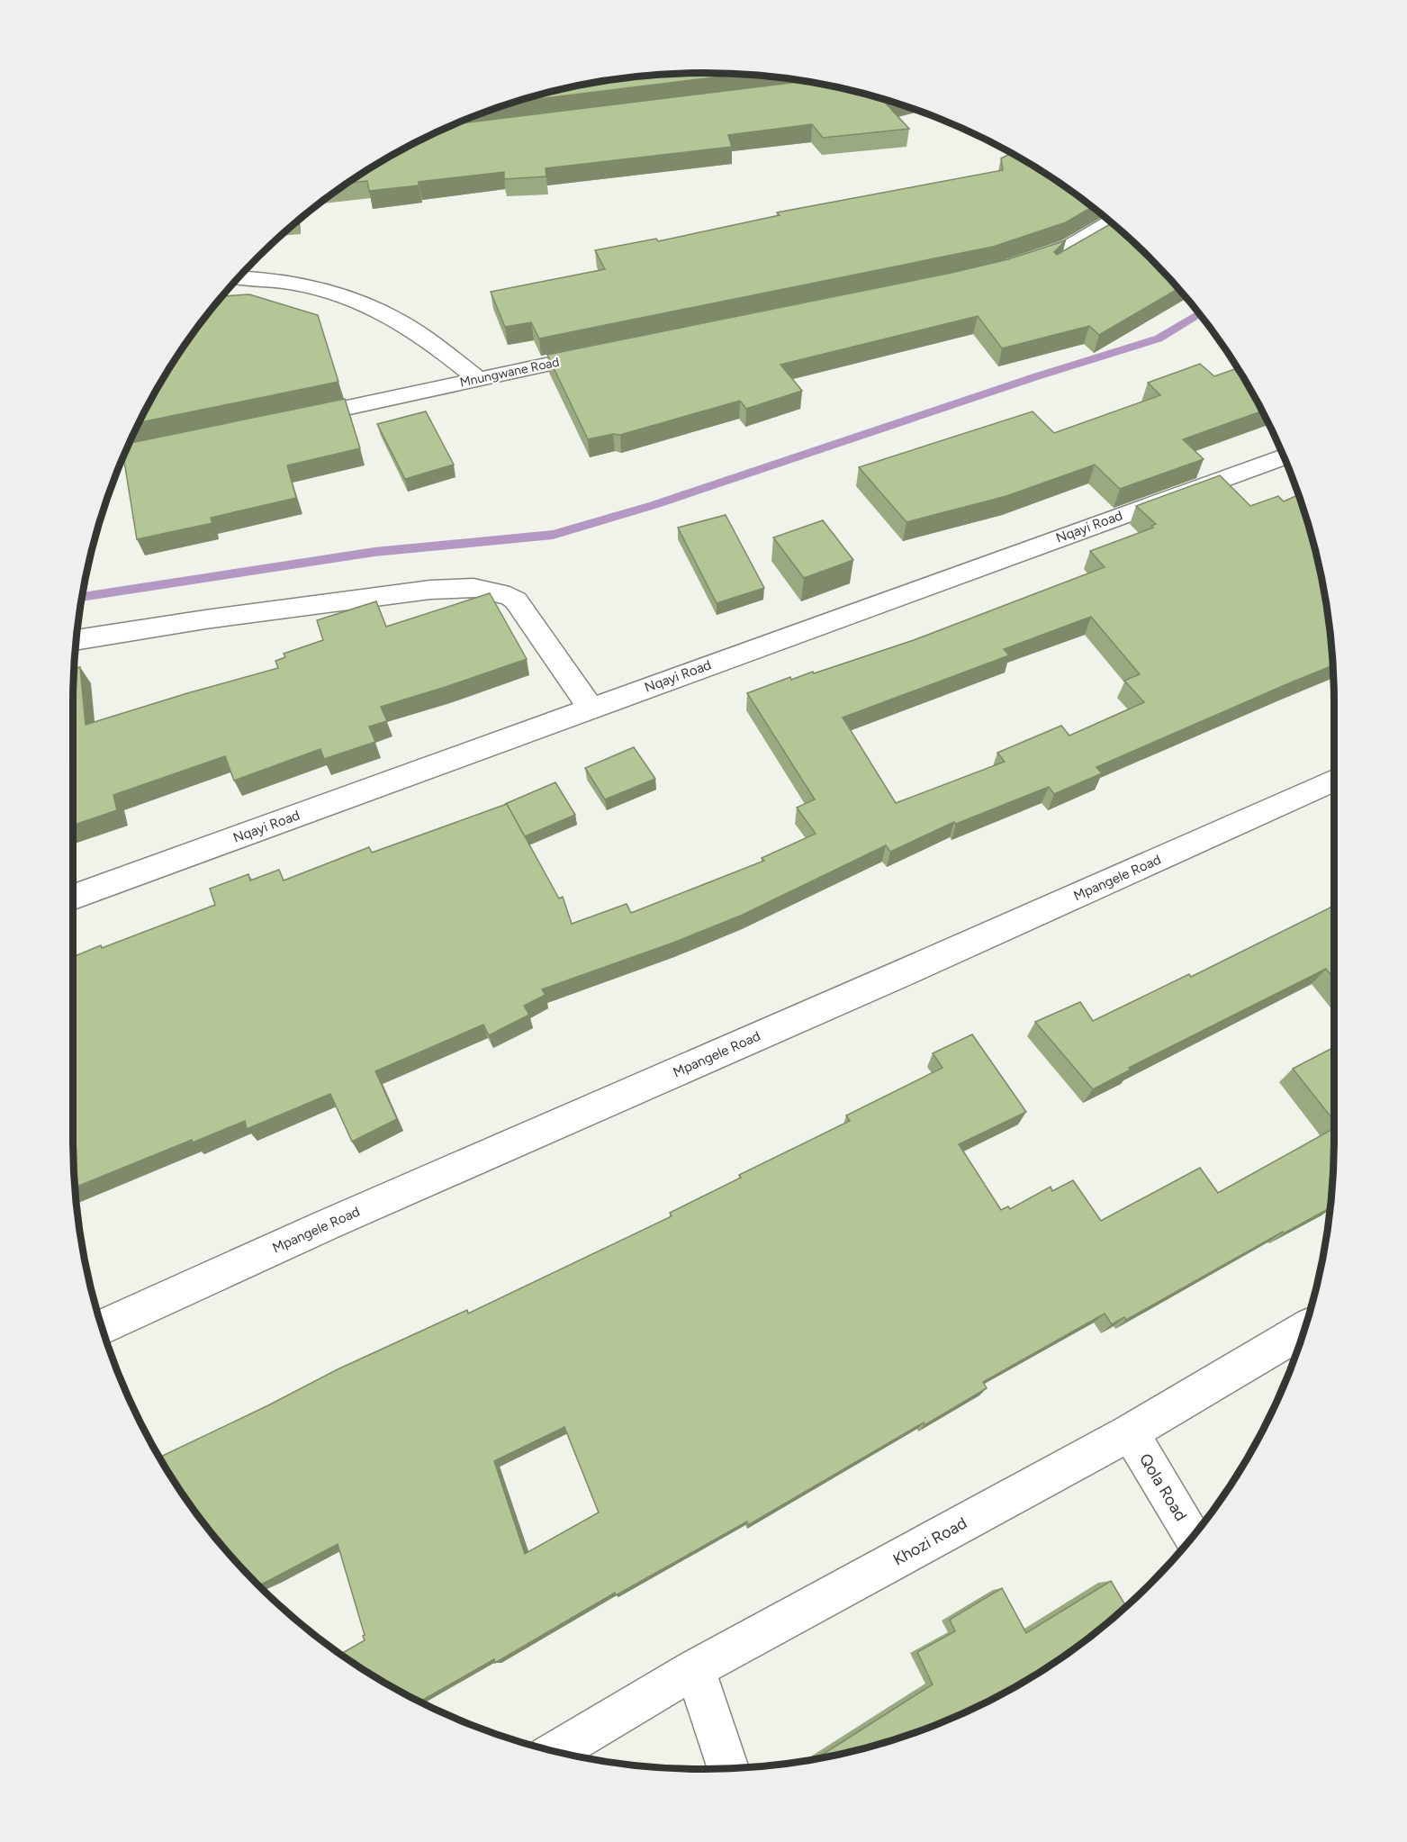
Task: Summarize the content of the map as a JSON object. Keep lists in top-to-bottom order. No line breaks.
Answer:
{"streets":{"street":["Mnungwane Road","Nqayi Road","Mpangele Road","Qola Road","Khozi Road"]},"crossings":[["Qola Road","Khozi Road"]]}
